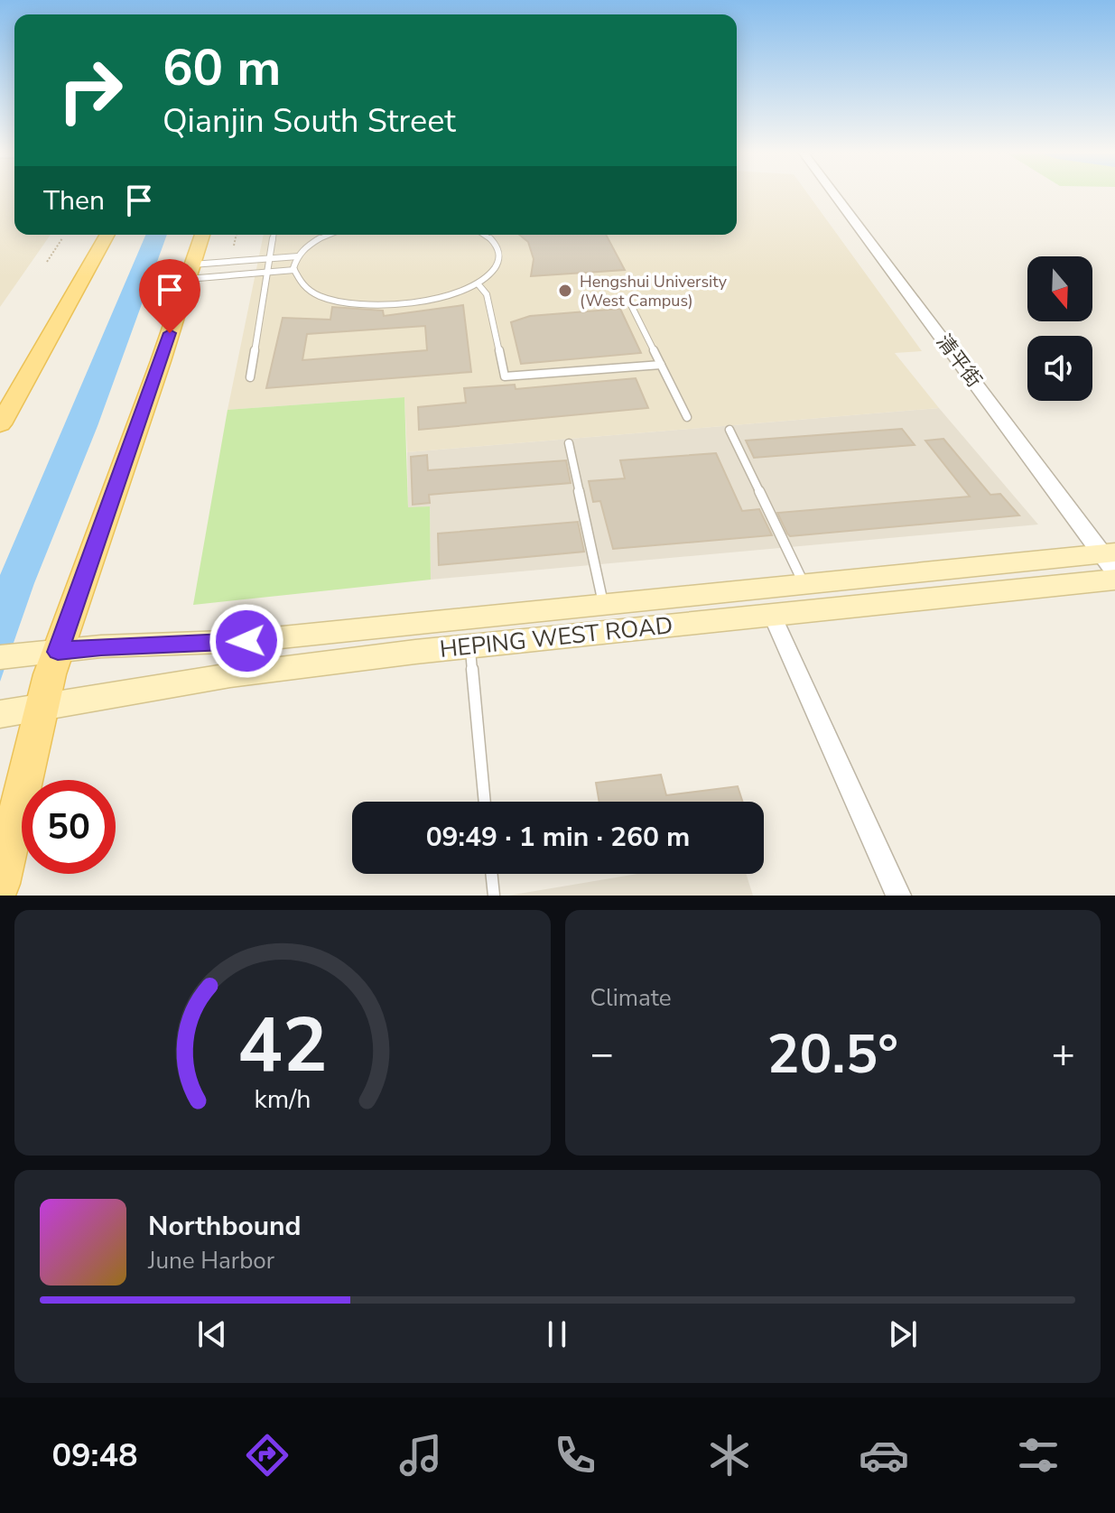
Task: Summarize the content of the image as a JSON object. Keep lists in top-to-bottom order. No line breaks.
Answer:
{"streets":{"main road":["HEPING WEST ROAD"],"street":["清平街"]},"crossings":[["清平街","HEPING WEST ROAD"]],"places":["Hengshui University (West Campus)"],"north":"bottom","page":{"turn":["60 m","Qianjin South Street"],"then":"Then","limit":"50","trip":"09:49 · 1 min · 260 m","tile":"Climate","heat":["−","20.5°","+"],"song":["Northbound","June Harbor"],"tabs":"09:48","gauge":["42","km/h"]}}
